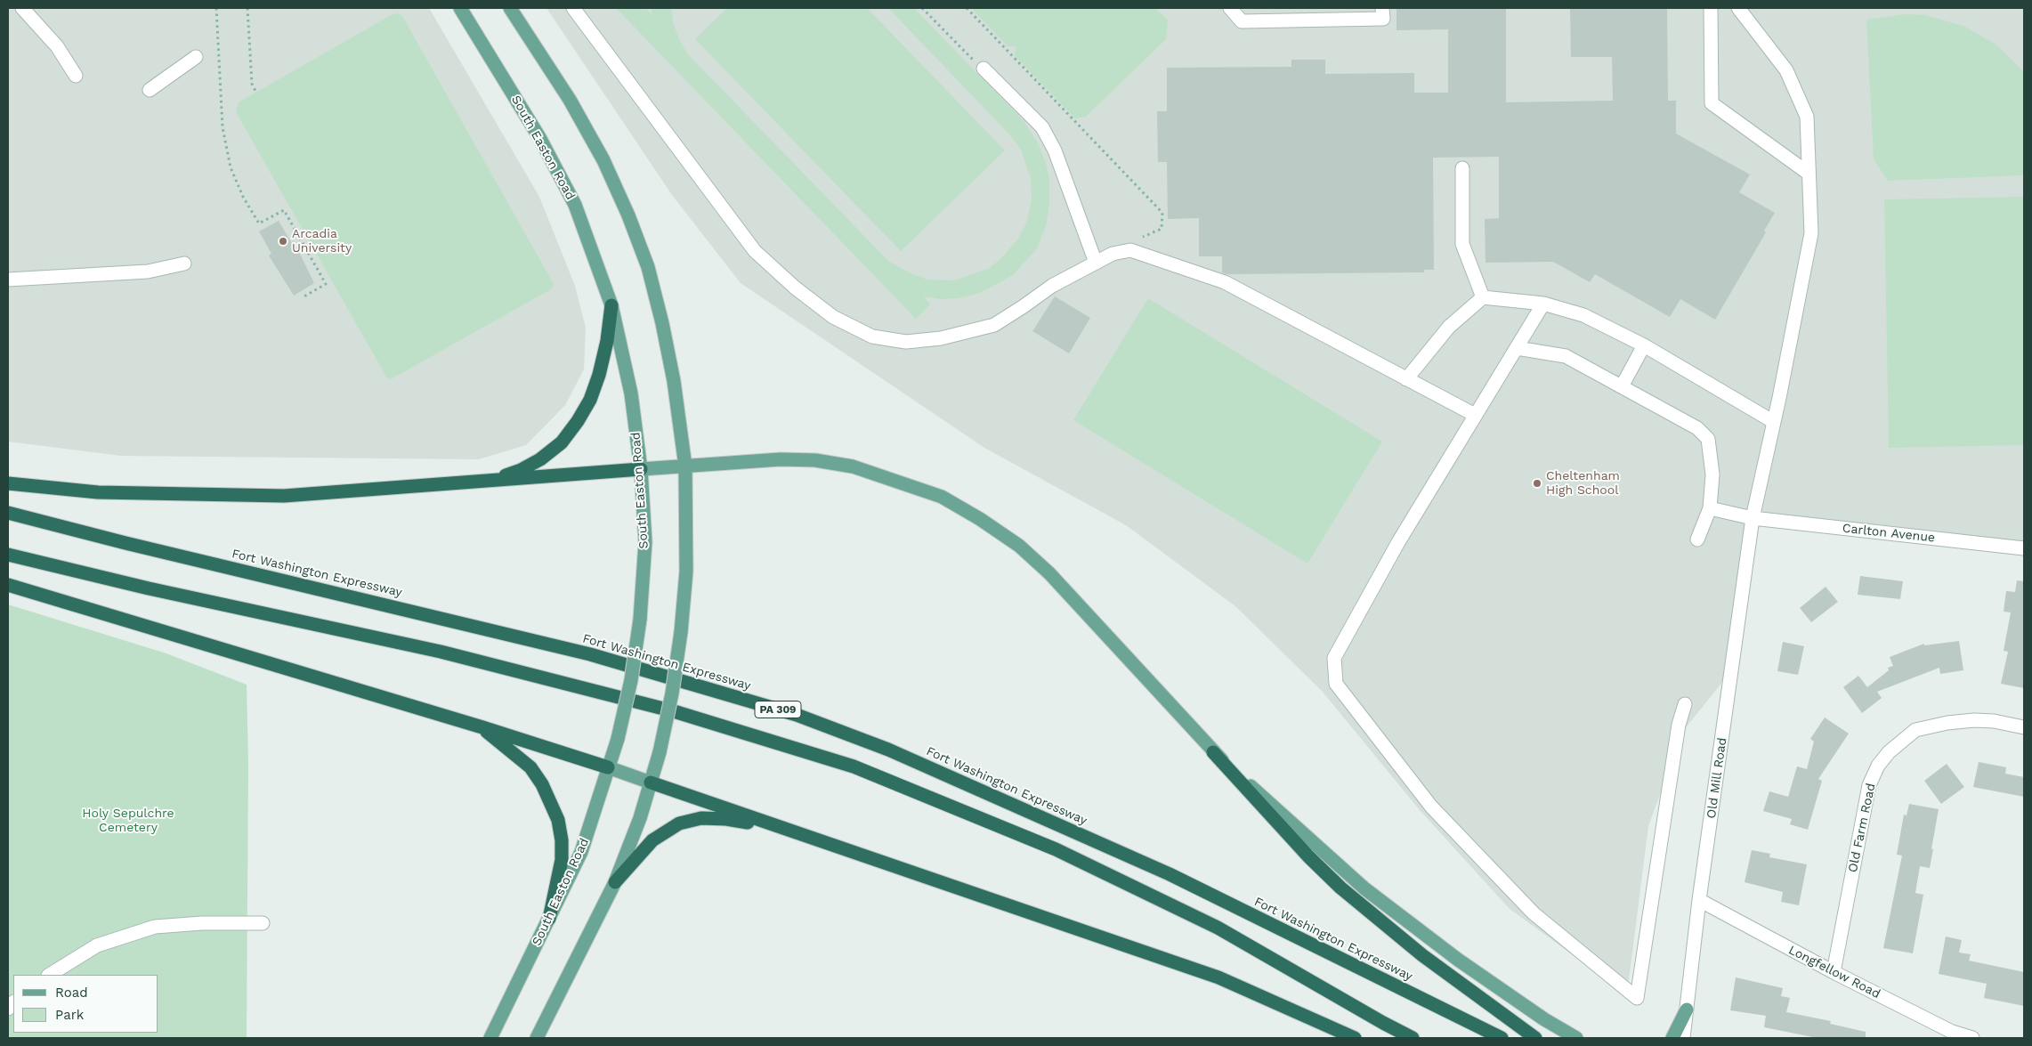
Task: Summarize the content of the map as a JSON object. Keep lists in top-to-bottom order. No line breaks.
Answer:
{"streets":{"highway":["Fort Washington Expressway","PA 309"],"main road":["South Easton Road"],"street":["Carlton Avenue","Old Mill Road","Old Farm Road","Longfellow Road"]},"crossings":[["Carlton Avenue","Old Mill Road"],["Old Mill Road","Longfellow Road"],["Old Farm Road","Longfellow Road"]],"parks":["Holy Sepulchre Cemetery"],"places":["Arcadia University","Cheltenham High School"],"legend":["Road","Park"]}
